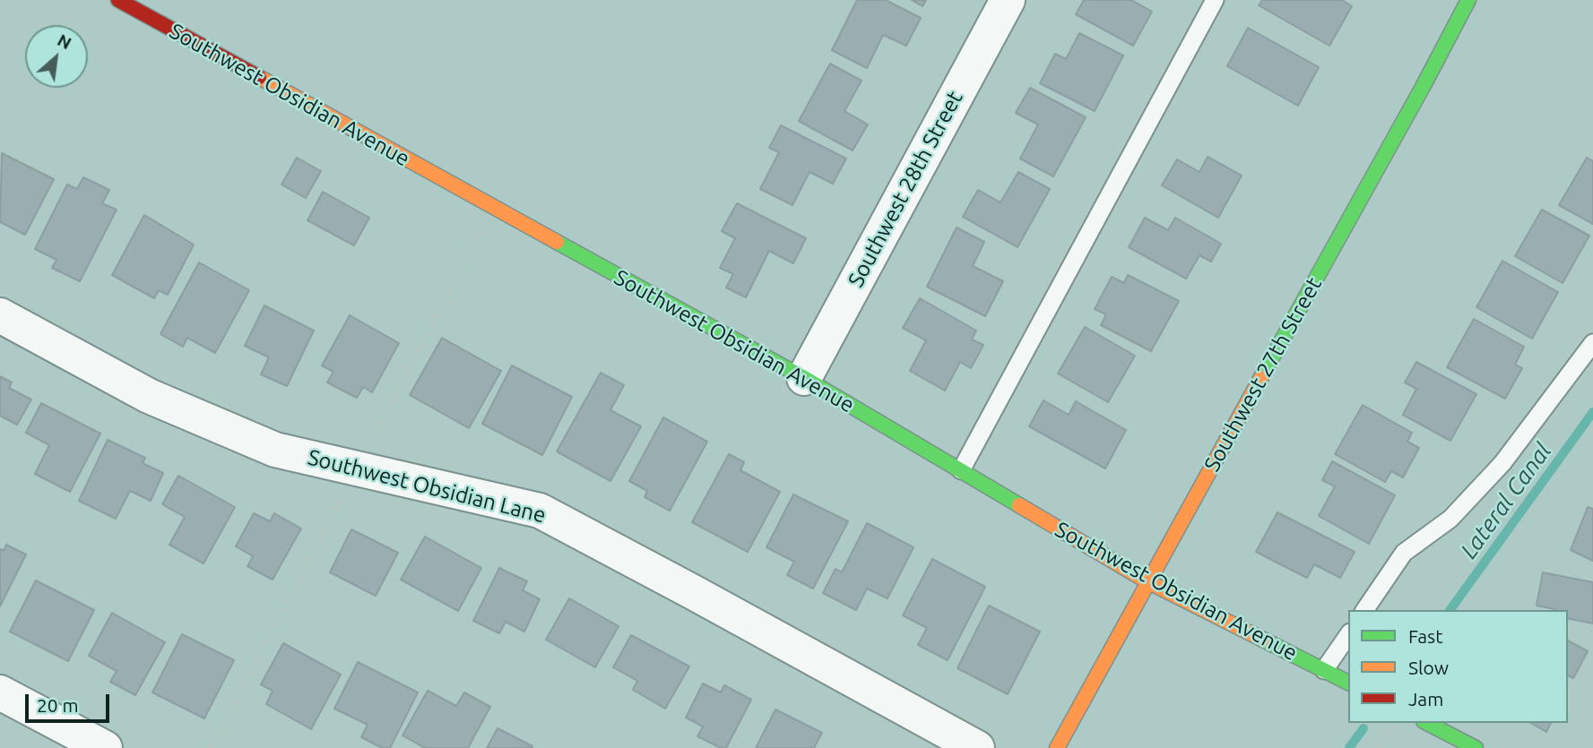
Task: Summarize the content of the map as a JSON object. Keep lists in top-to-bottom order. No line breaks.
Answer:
{"streets":{"street":["Southwest Obsidian Avenue","Southwest 28th Street","Southwest 27th Street","Southwest Obsidian Lane"]},"crossings":[["Southwest Obsidian Avenue","Southwest 28th Street"],["Southwest Obsidian Avenue","Southwest 27th Street"]],"water":["Lateral Canal"],"legend":["Fast","Slow","Jam"],"scale_bar":"20 m","north":"top right"}
